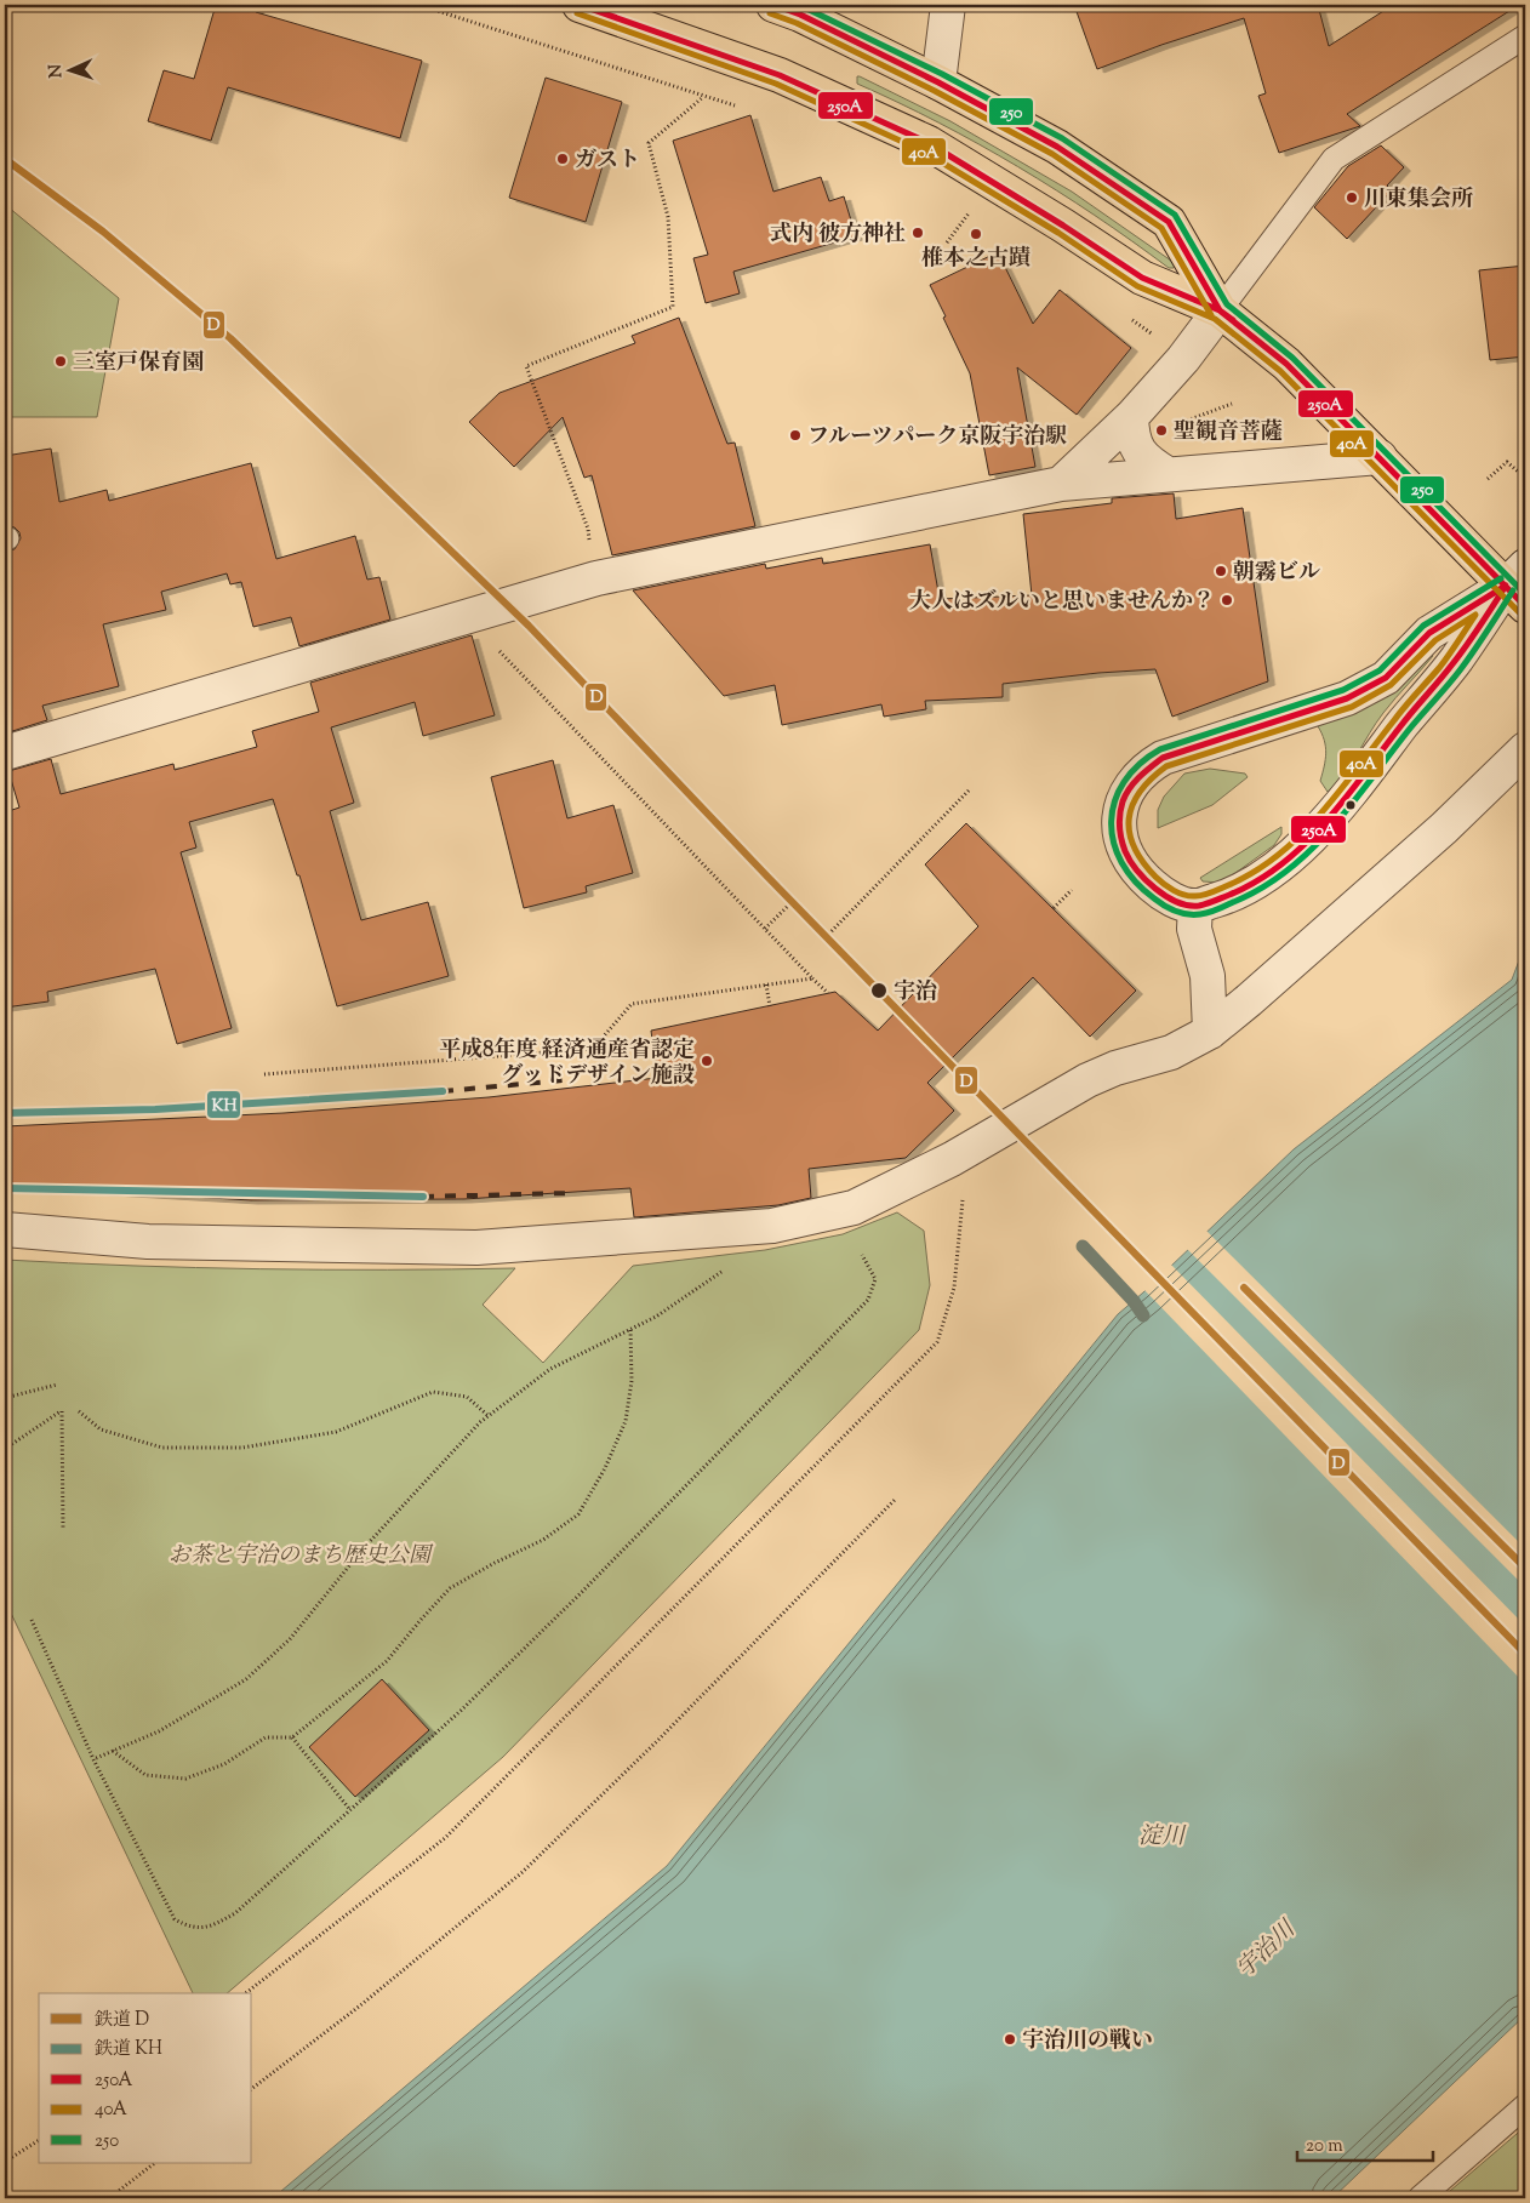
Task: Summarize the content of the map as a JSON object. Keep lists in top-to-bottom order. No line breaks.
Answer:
{"water":["淀川","宇治川"],"parks":["お茶と宇治のまち歴史公園"],"places":["ガスト","川東集会所","式内 彼方神社","椎本之古蹟","三室戸保育園","聖観音菩薩","フルーツパーク京阪宇治駅","朝霧ビル","大人はズルいと思いませんか？","宇治","平成8年度 経済通産省認定 グッドデザイン施設","宇治川の戦い"],"lines":["transit line 250A","transit line 250","transit line 40A","rail line D","rail line KH"],"legend":["鉄道 D","鉄道 KH","250A","40A","250"],"scale_bar":"20 m","north":"left"}
